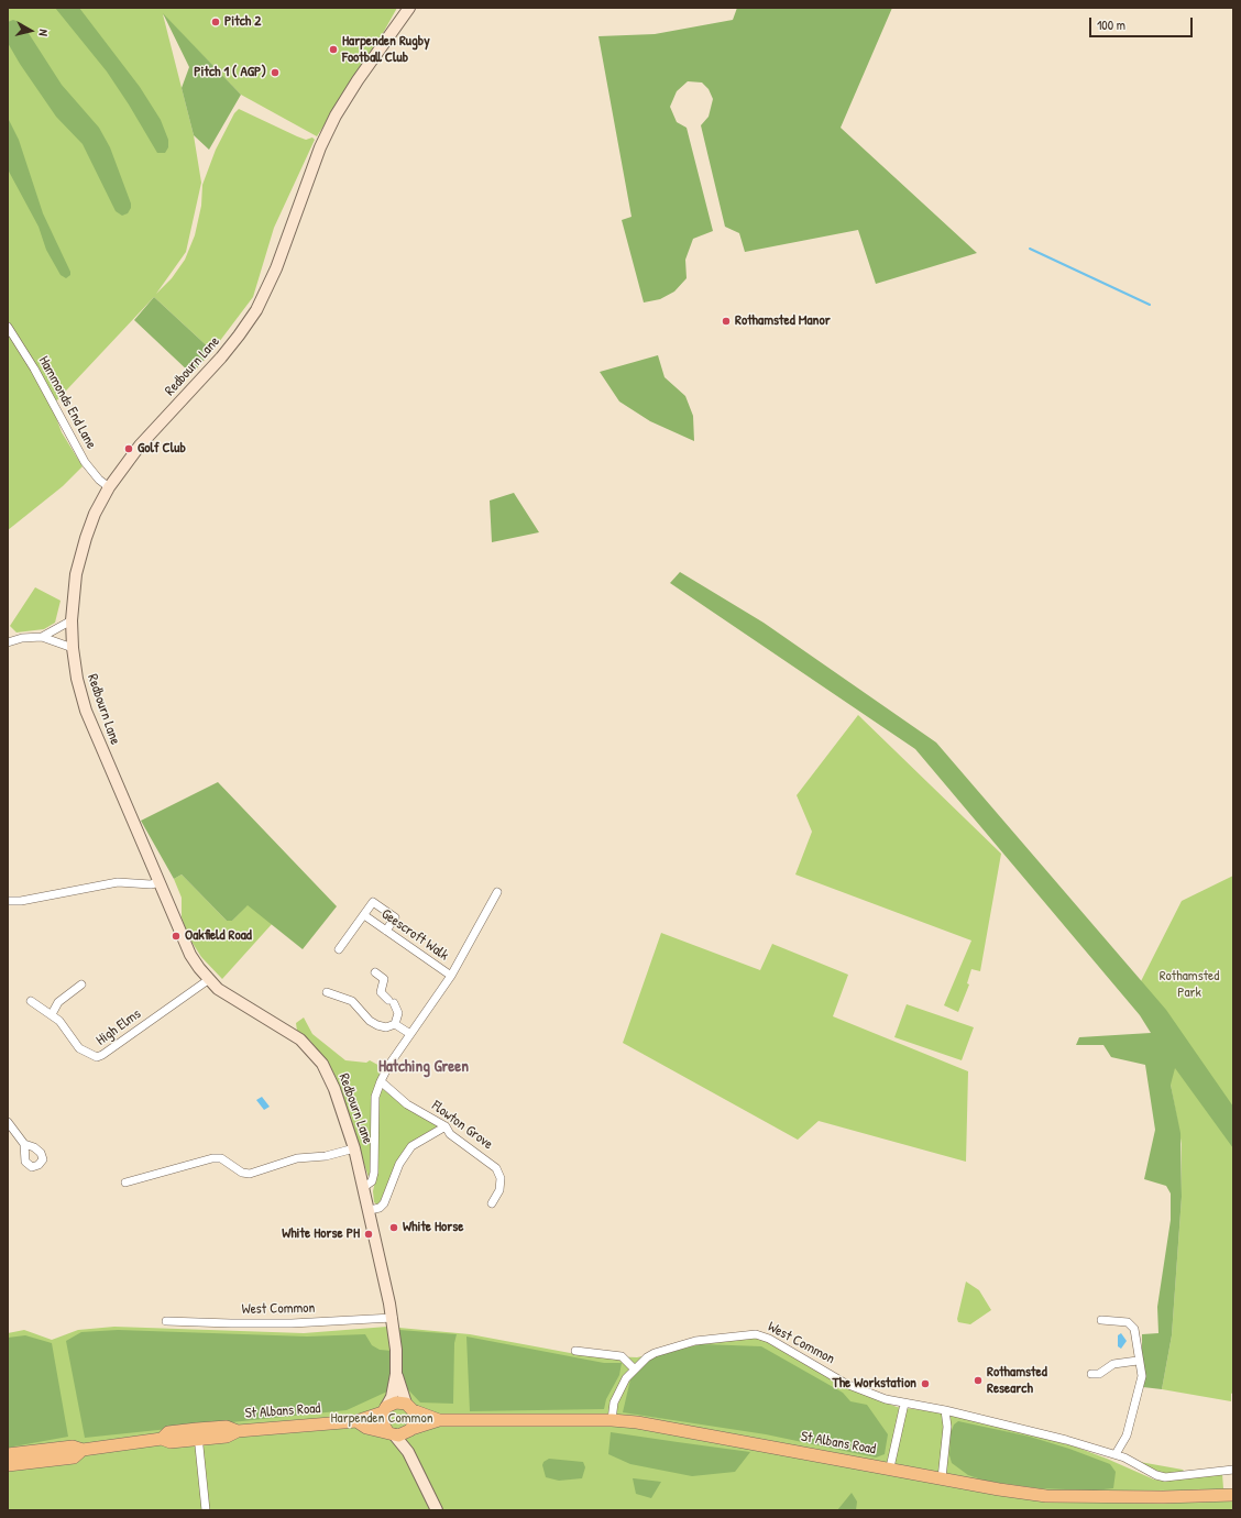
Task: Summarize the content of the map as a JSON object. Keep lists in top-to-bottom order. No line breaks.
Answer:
{"streets":{"main road":["Redbourn Lane","St Albans Road"],"street":["Hammonds End Lane","Geescroft Walk","High Elms","Flowton Grove","West Common"]},"crossings":[["Redbourn Lane","Hammonds End Lane"],["Redbourn Lane","High Elms"],["Redbourn Lane","West Common"],["Redbourn Lane","St Albans Road"],["West Common","St Albans Road"]],"districts":["Hatching Green"],"parks":["Rothamsted Park","Harpenden Common"],"places":["Pitch 2","Harpenden Rugby Football Club","Pitch 1 ( AGP)","Rothamsted Manor","Golf Club","Oakfield Road","White Horse","White Horse PH","Rothamsted Research","The Workstation"],"scale_bar":"100 m","north":"right"}
